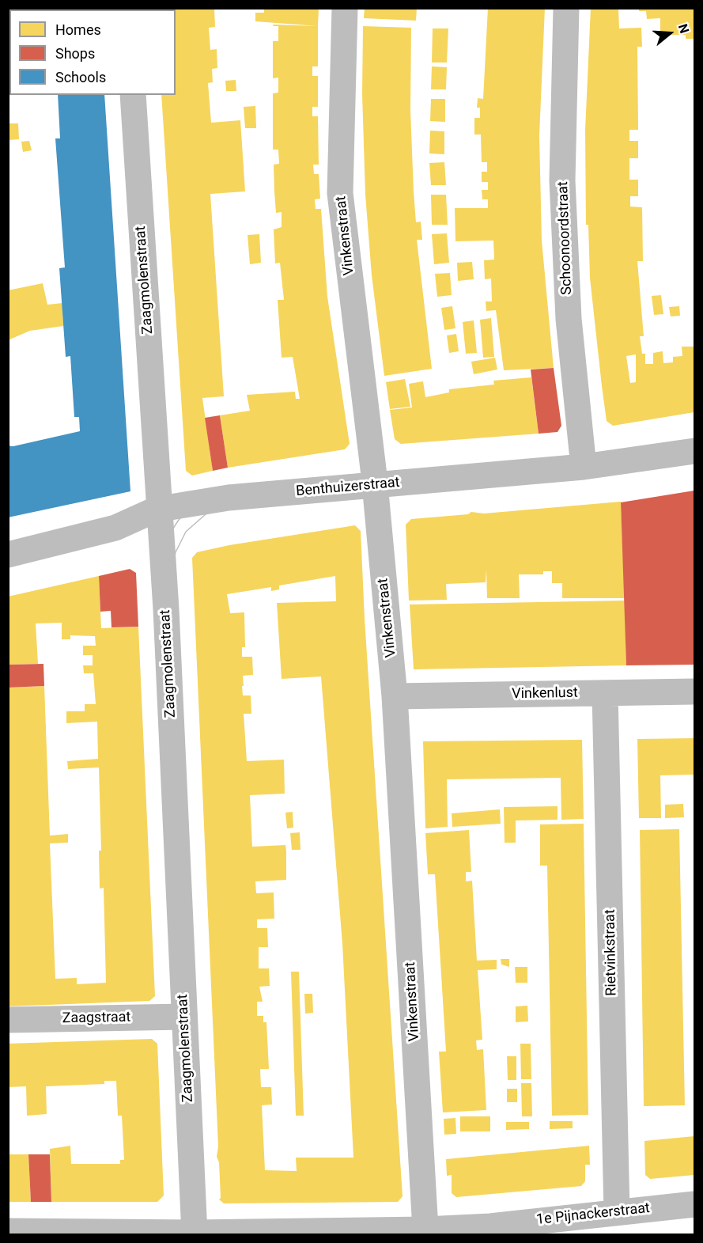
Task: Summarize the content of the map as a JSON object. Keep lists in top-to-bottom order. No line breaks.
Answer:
{"streets":{"street":["Vinkenstraat","Schoonoordstraat","Zaagmolenstraat","Benthuizerstraat","Vinkenlust","Rietvinkstraat","Zaagstraat","1e Pijnackerstraat"]},"crossings":[["Vinkenstraat","Benthuizerstraat"],["Vinkenstraat","Vinkenlust"],["Vinkenstraat","1e Pijnackerstraat"],["Schoonoordstraat","Benthuizerstraat"],["Zaagmolenstraat","Benthuizerstraat"],["Zaagmolenstraat","Zaagstraat"],["Zaagmolenstraat","1e Pijnackerstraat"],["Vinkenlust","Rietvinkstraat"],["Rietvinkstraat","1e Pijnackerstraat"]],"legend":["Homes","Shops","Schools"],"north":"right"}
